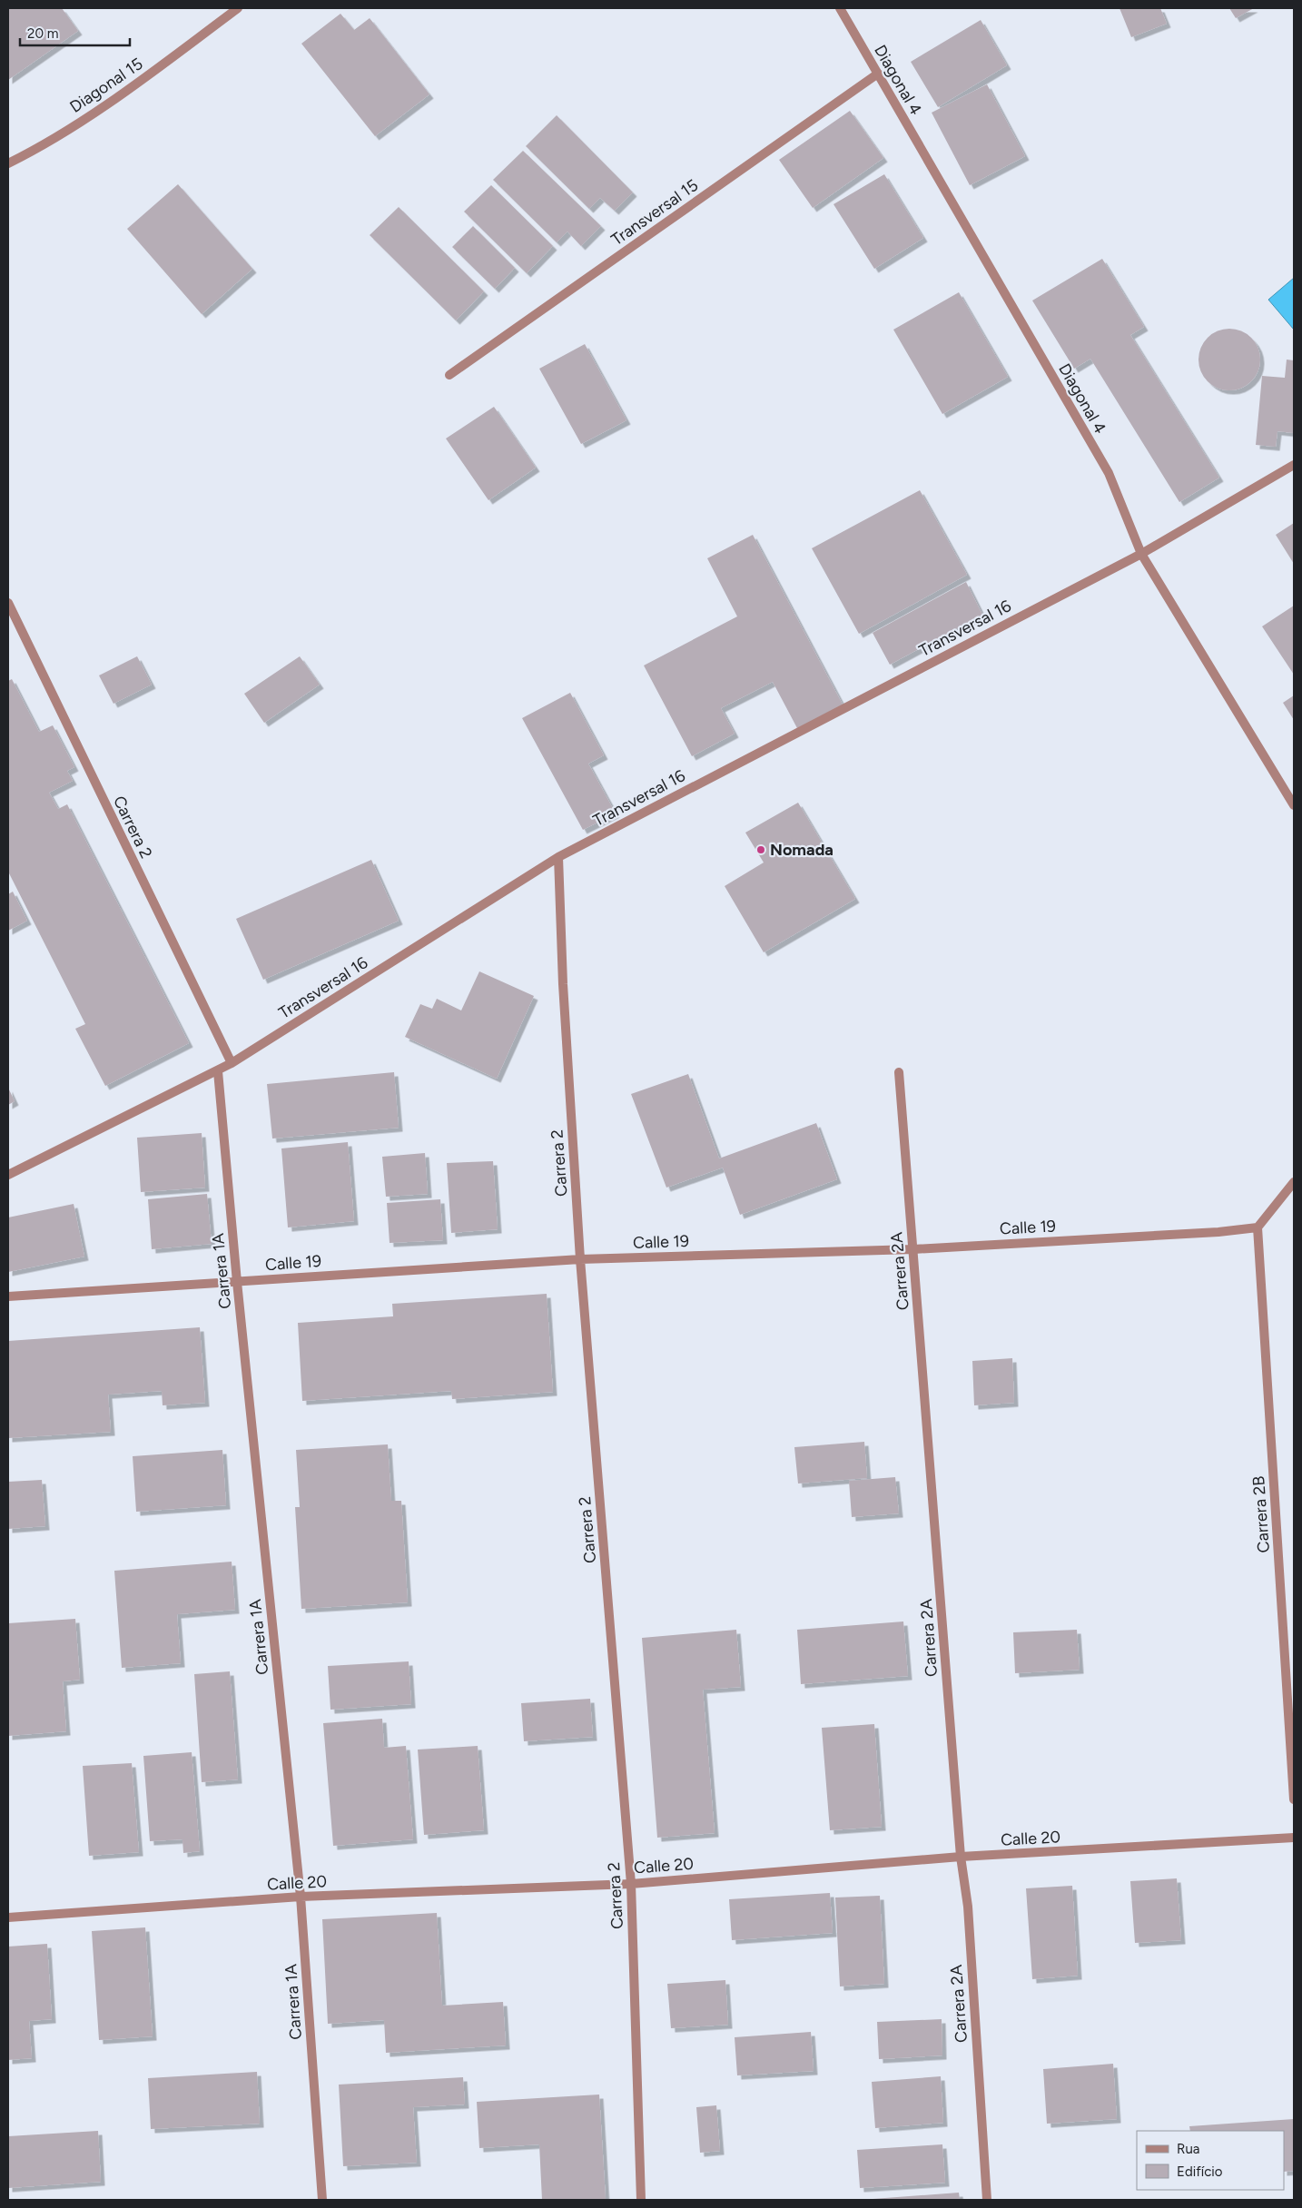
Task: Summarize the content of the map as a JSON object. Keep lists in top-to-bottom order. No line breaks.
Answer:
{"streets":{"street":["Diagonal 4","Diagonal 15","Transversal 15","Transversal 16","Carrera 2","Calle 19","Carrera 1A","Carrera 2A","Carrera 2B","Calle 20"]},"crossings":[["Diagonal 4","Transversal 15"],["Diagonal 4","Transversal 16"],["Transversal 16","Carrera 2"],["Transversal 16","Carrera 1A"],["Carrera 2","Calle 19"],["Carrera 2","Calle 20"],["Calle 19","Carrera 1A"],["Calle 19","Carrera 2A"],["Calle 19","Carrera 2B"],["Carrera 1A","Calle 20"],["Carrera 2A","Calle 20"]],"places":["Nomada"],"legend":["Rua","Edifício"],"scale_bar":"20 m"}
